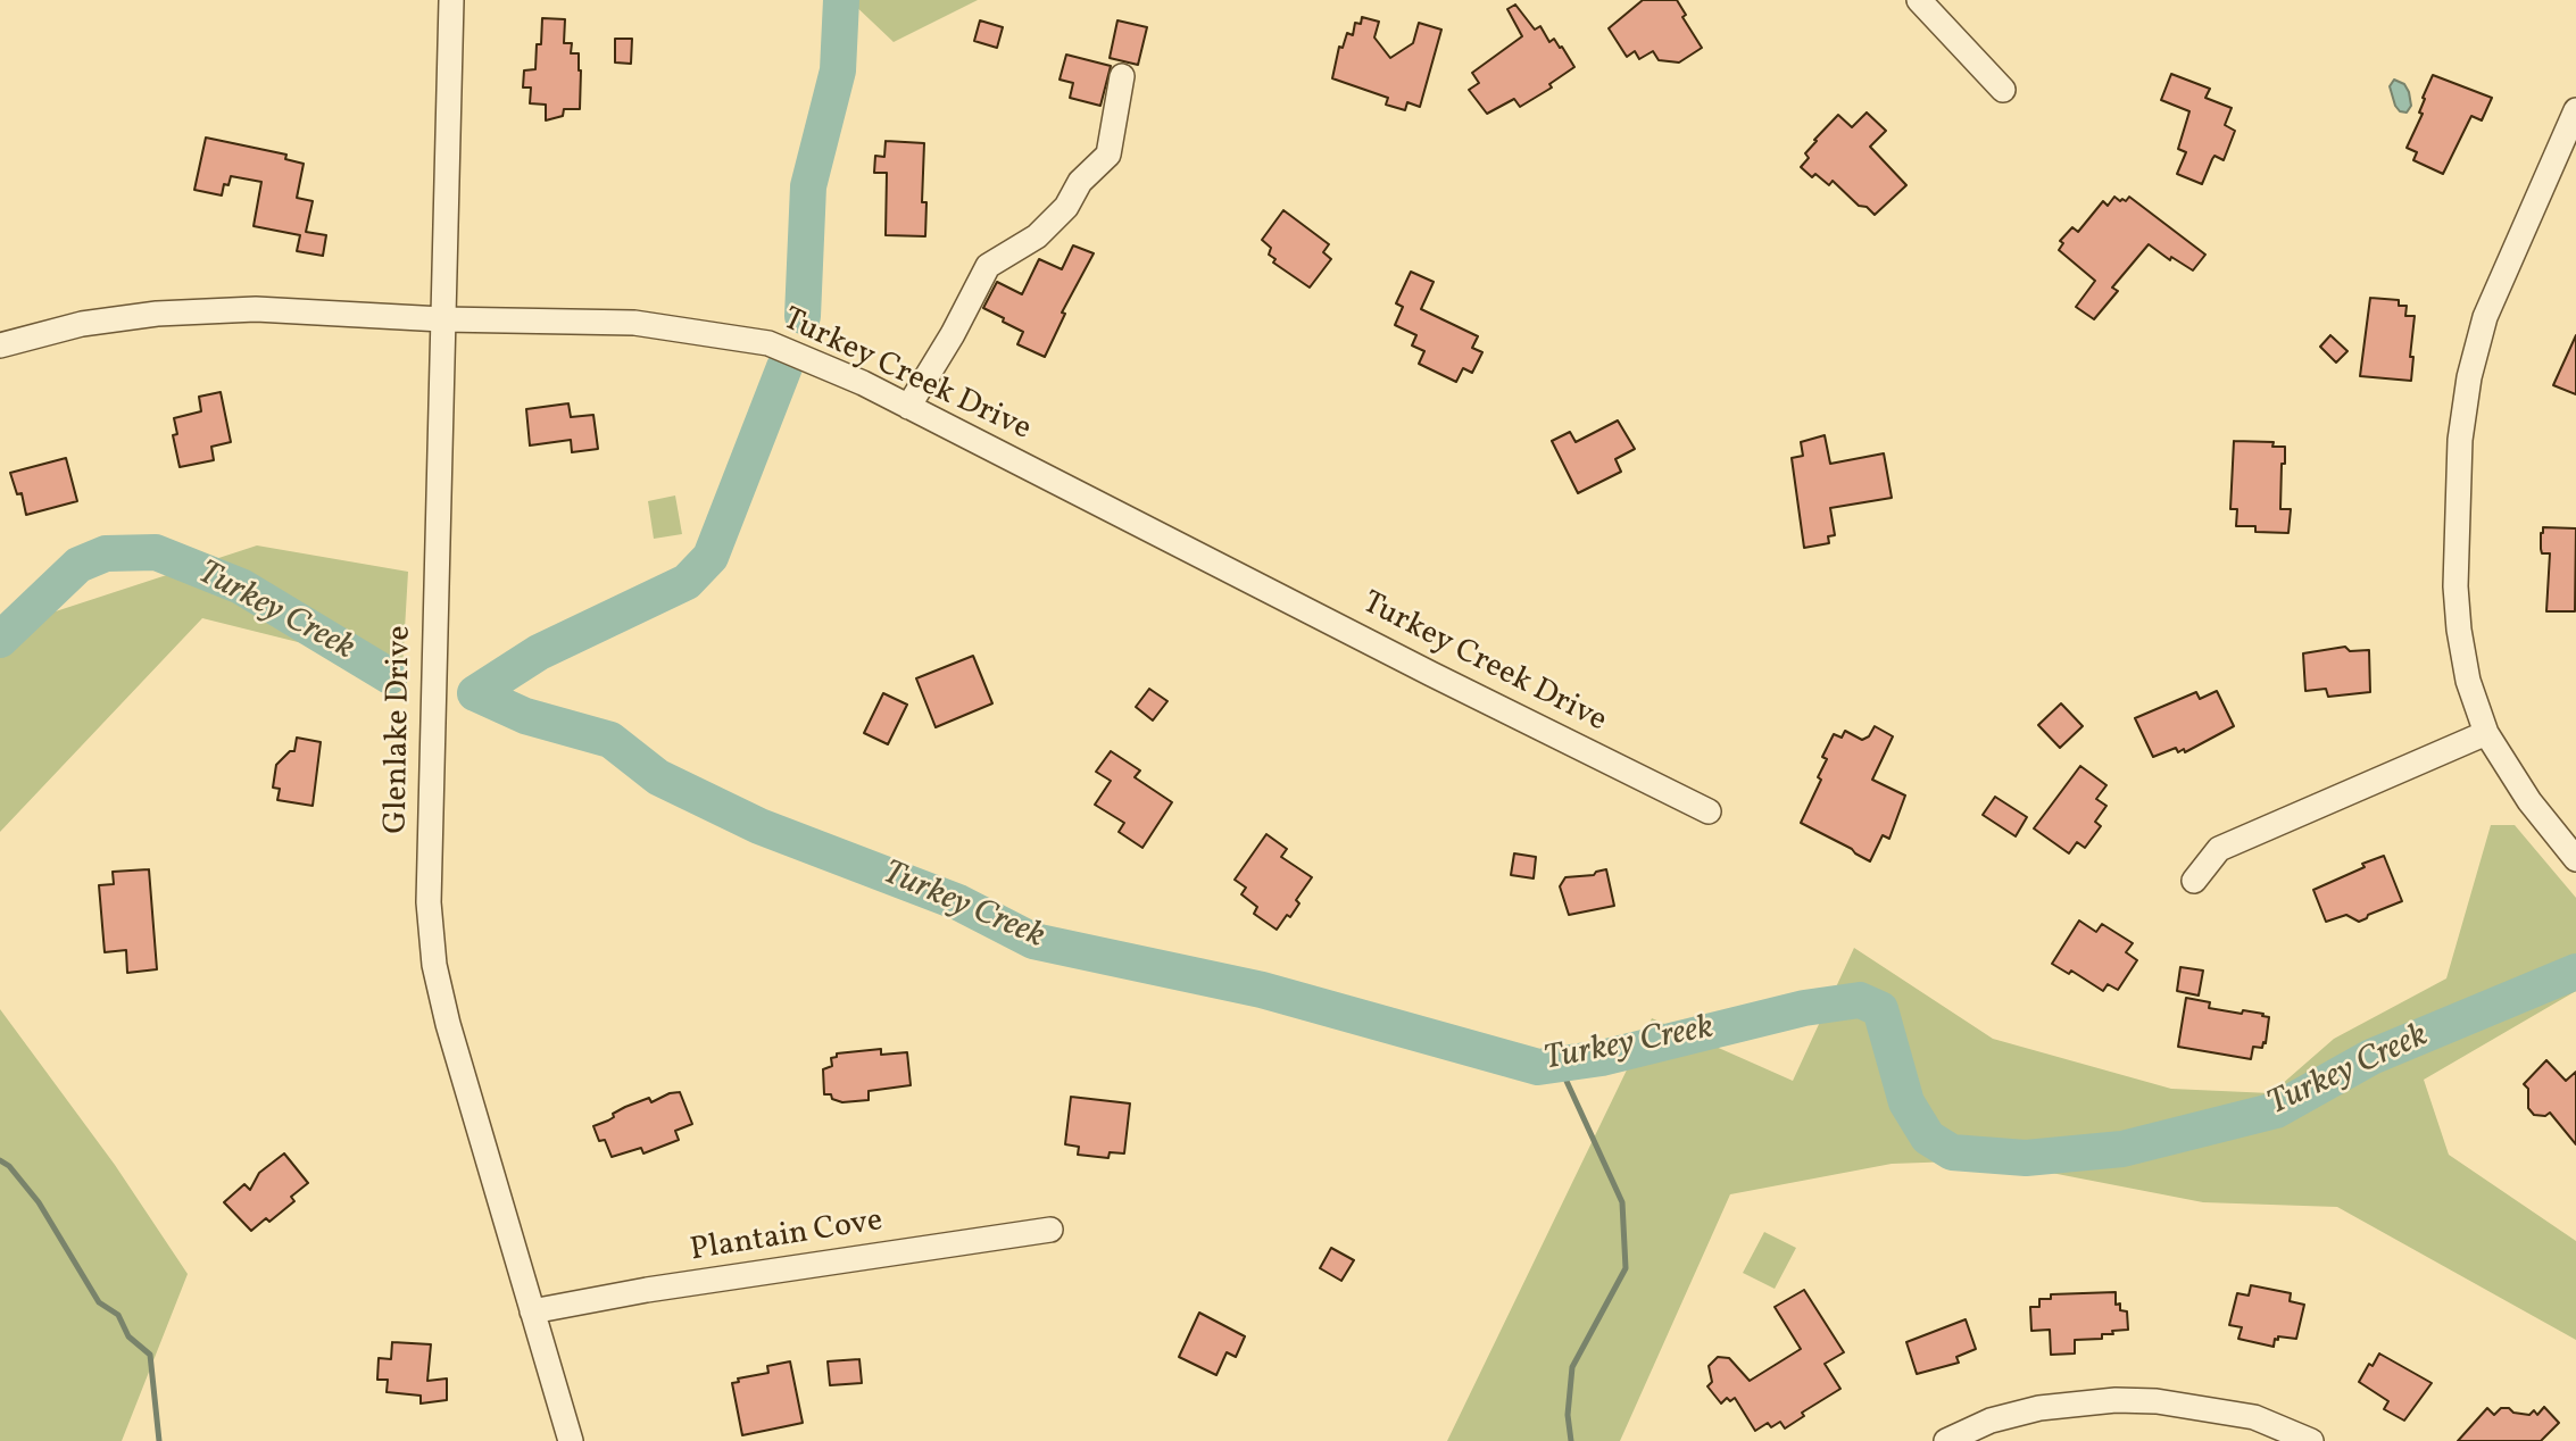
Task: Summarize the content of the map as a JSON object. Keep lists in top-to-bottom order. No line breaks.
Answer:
{"streets":{"street":["Turkey Creek Drive","Glenlake Drive","Plantain Cove"]},"crossings":[["Turkey Creek Drive","Glenlake Drive"],["Glenlake Drive","Plantain Cove"]],"water":["Turkey Creek"]}
